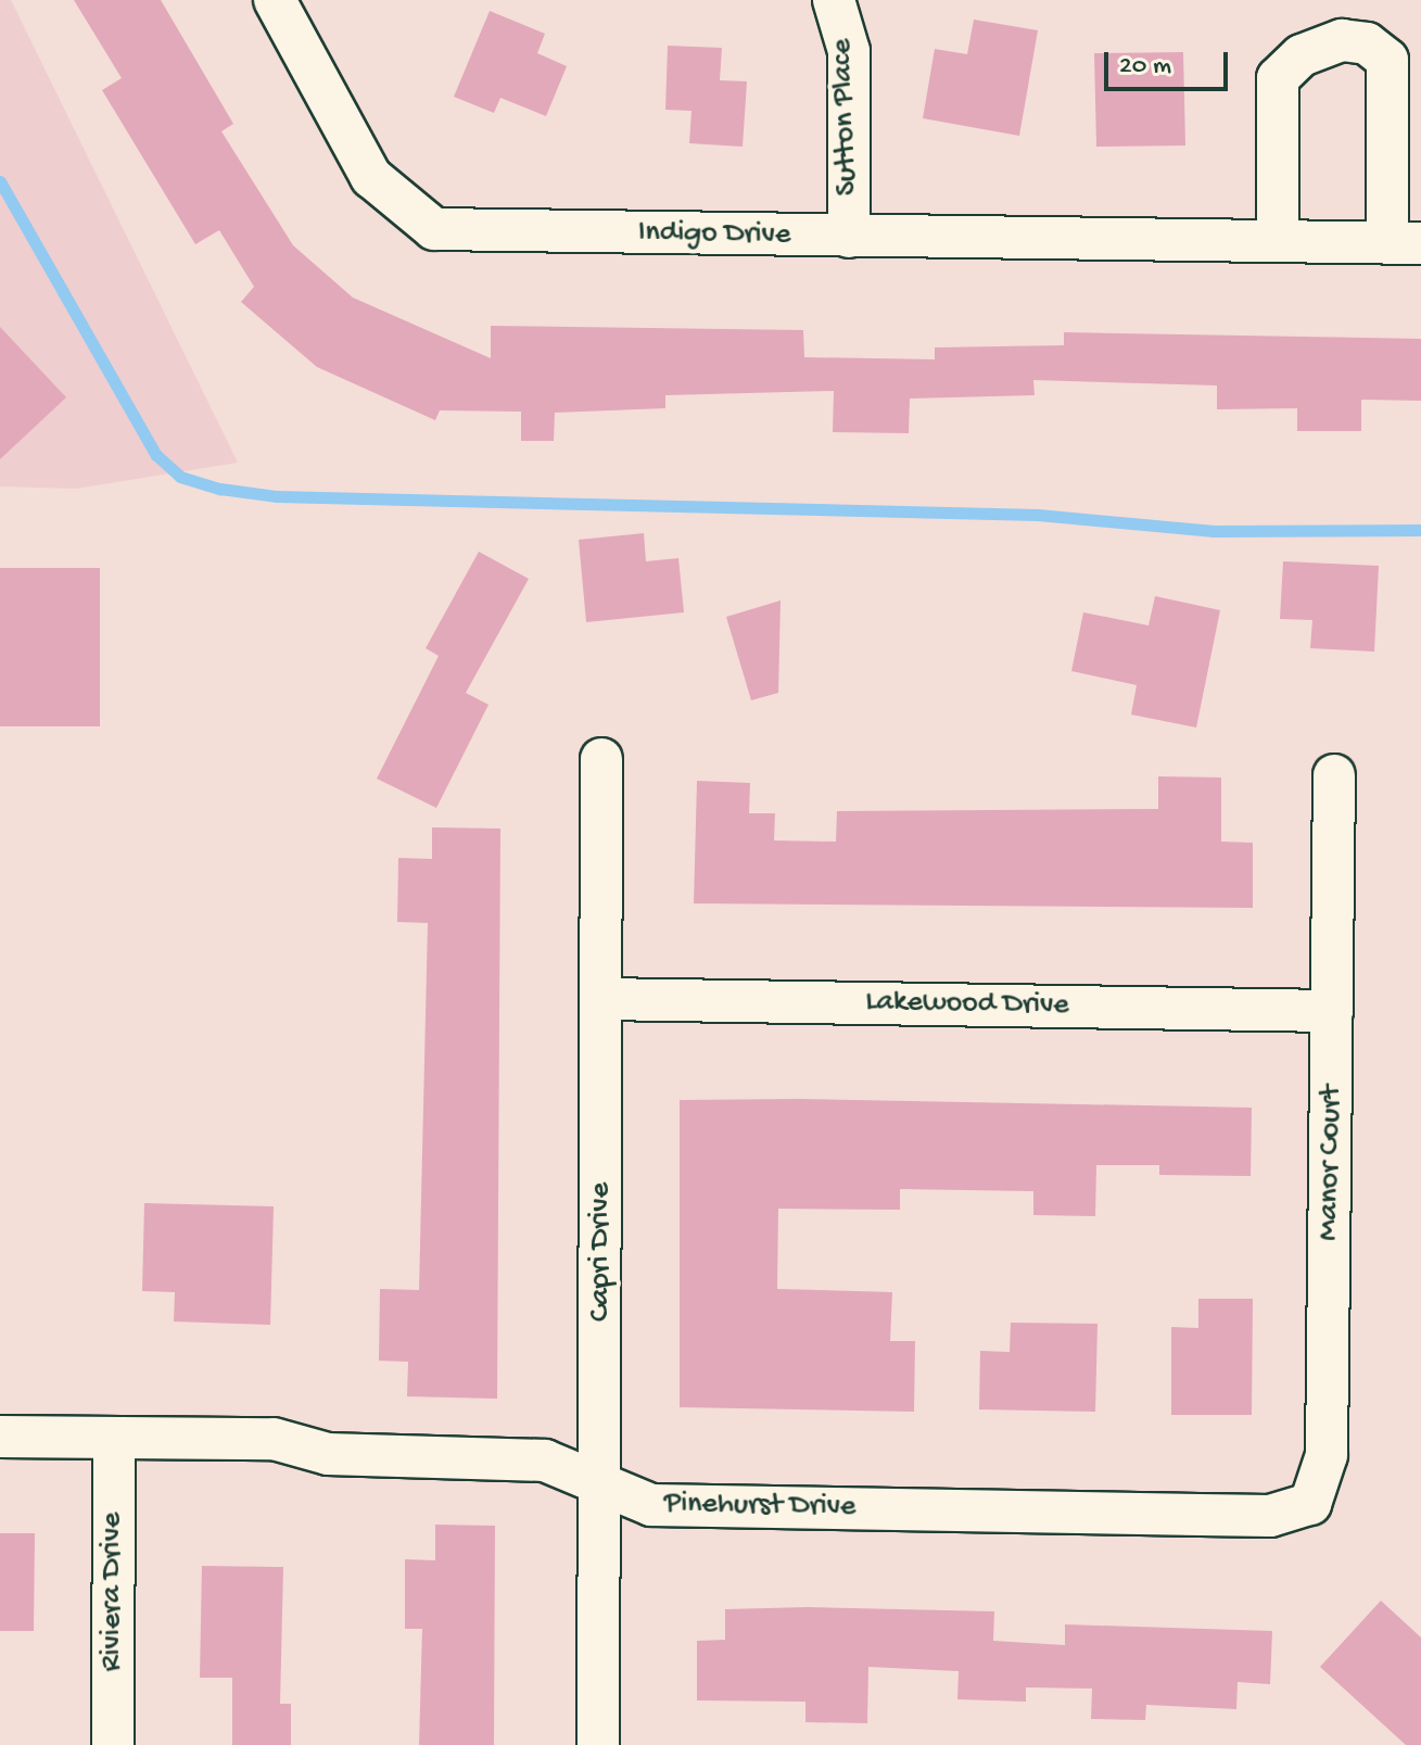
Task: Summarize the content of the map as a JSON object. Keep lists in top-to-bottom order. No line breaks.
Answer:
{"streets":{"street":["Sutton Place","Indigo Drive","Lakewood Drive","Manor Court","Capri Drive","Pinehurst Drive","Riviera Drive"]},"crossings":[["Sutton Place","Indigo Drive"],["Lakewood Drive","Manor Court"],["Lakewood Drive","Capri Drive"],["Manor Court","Pinehurst Drive"],["Capri Drive","Pinehurst Drive"],["Pinehurst Drive","Riviera Drive"]],"scale_bar":"20 m"}
